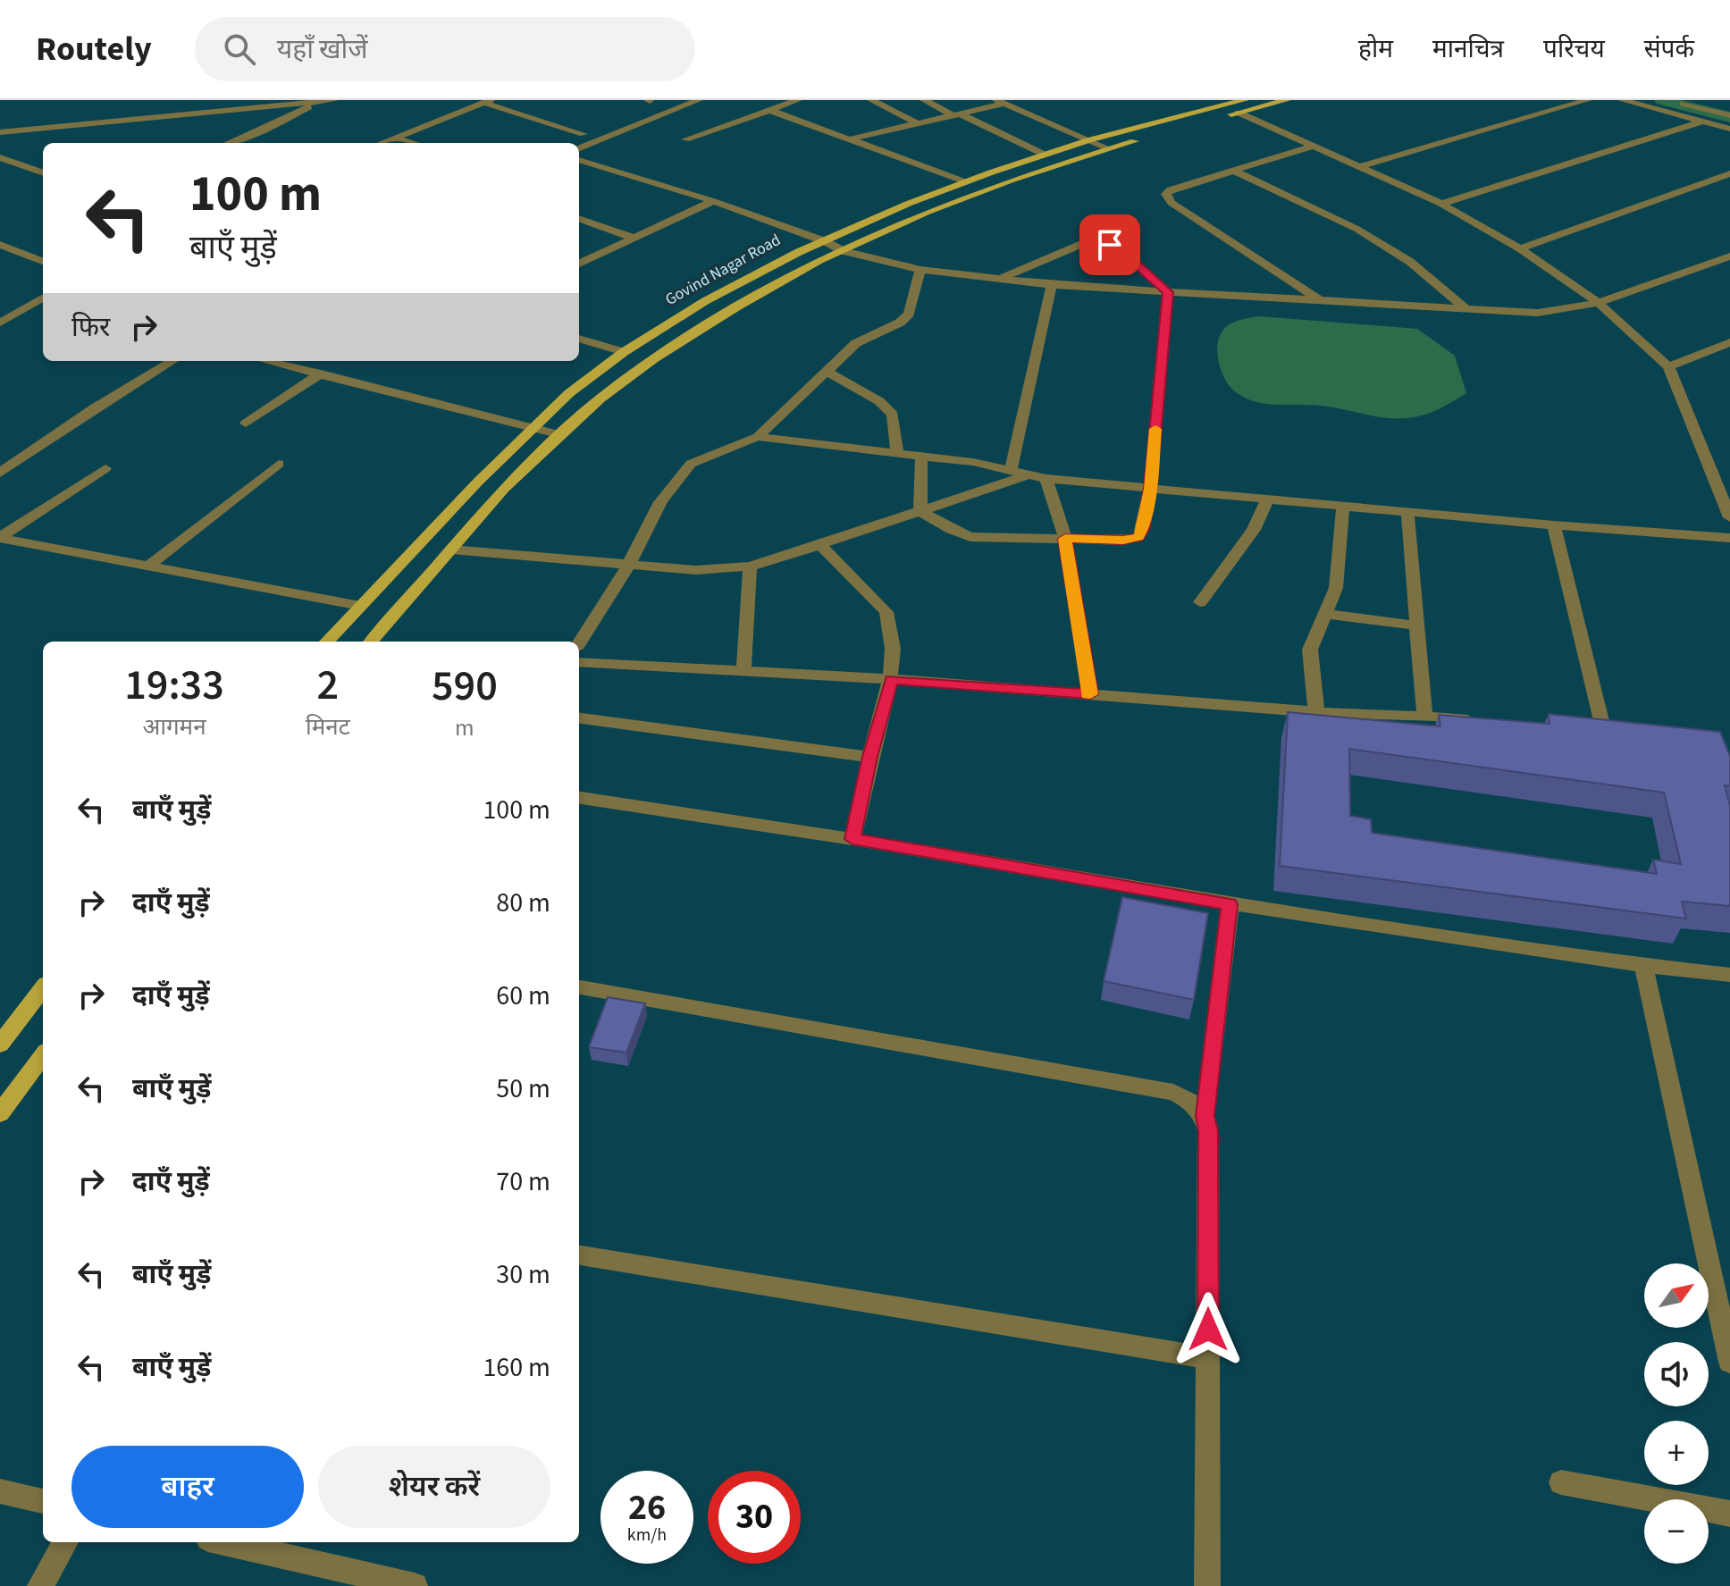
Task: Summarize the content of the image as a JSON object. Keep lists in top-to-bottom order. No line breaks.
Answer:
{"streets":{"main road":["Govind Nagar Road"]},"north":"top right","page":{"header":"Routely","search":"यहाँ खोजें","nav":["होम","मानचित्र","परिचय","संपर्क"],"turn":["100 m","बाएँ मुड़ें"],"then":"फिर","eta":["19:33","आगमन","2","मिनट","590","m"],"list":[{"name":"बाएँ मुड़ें","value":"100 m"},{"name":"दाएँ मुड़ें","value":"80 m"},{"name":"दाएँ मुड़ें","value":"60 m"},{"name":"बाएँ मुड़ें","value":"50 m"},{"name":"दाएँ मुड़ें","value":"70 m"},{"name":"बाएँ मुड़ें","value":"30 m"},{"name":"बाएँ मुड़ें","value":"160 m"}],"map_buttons":["+","−"],"buttons":["बाहर","शेयर करें"],"speed":"26 km/h","limit":"30"}}
